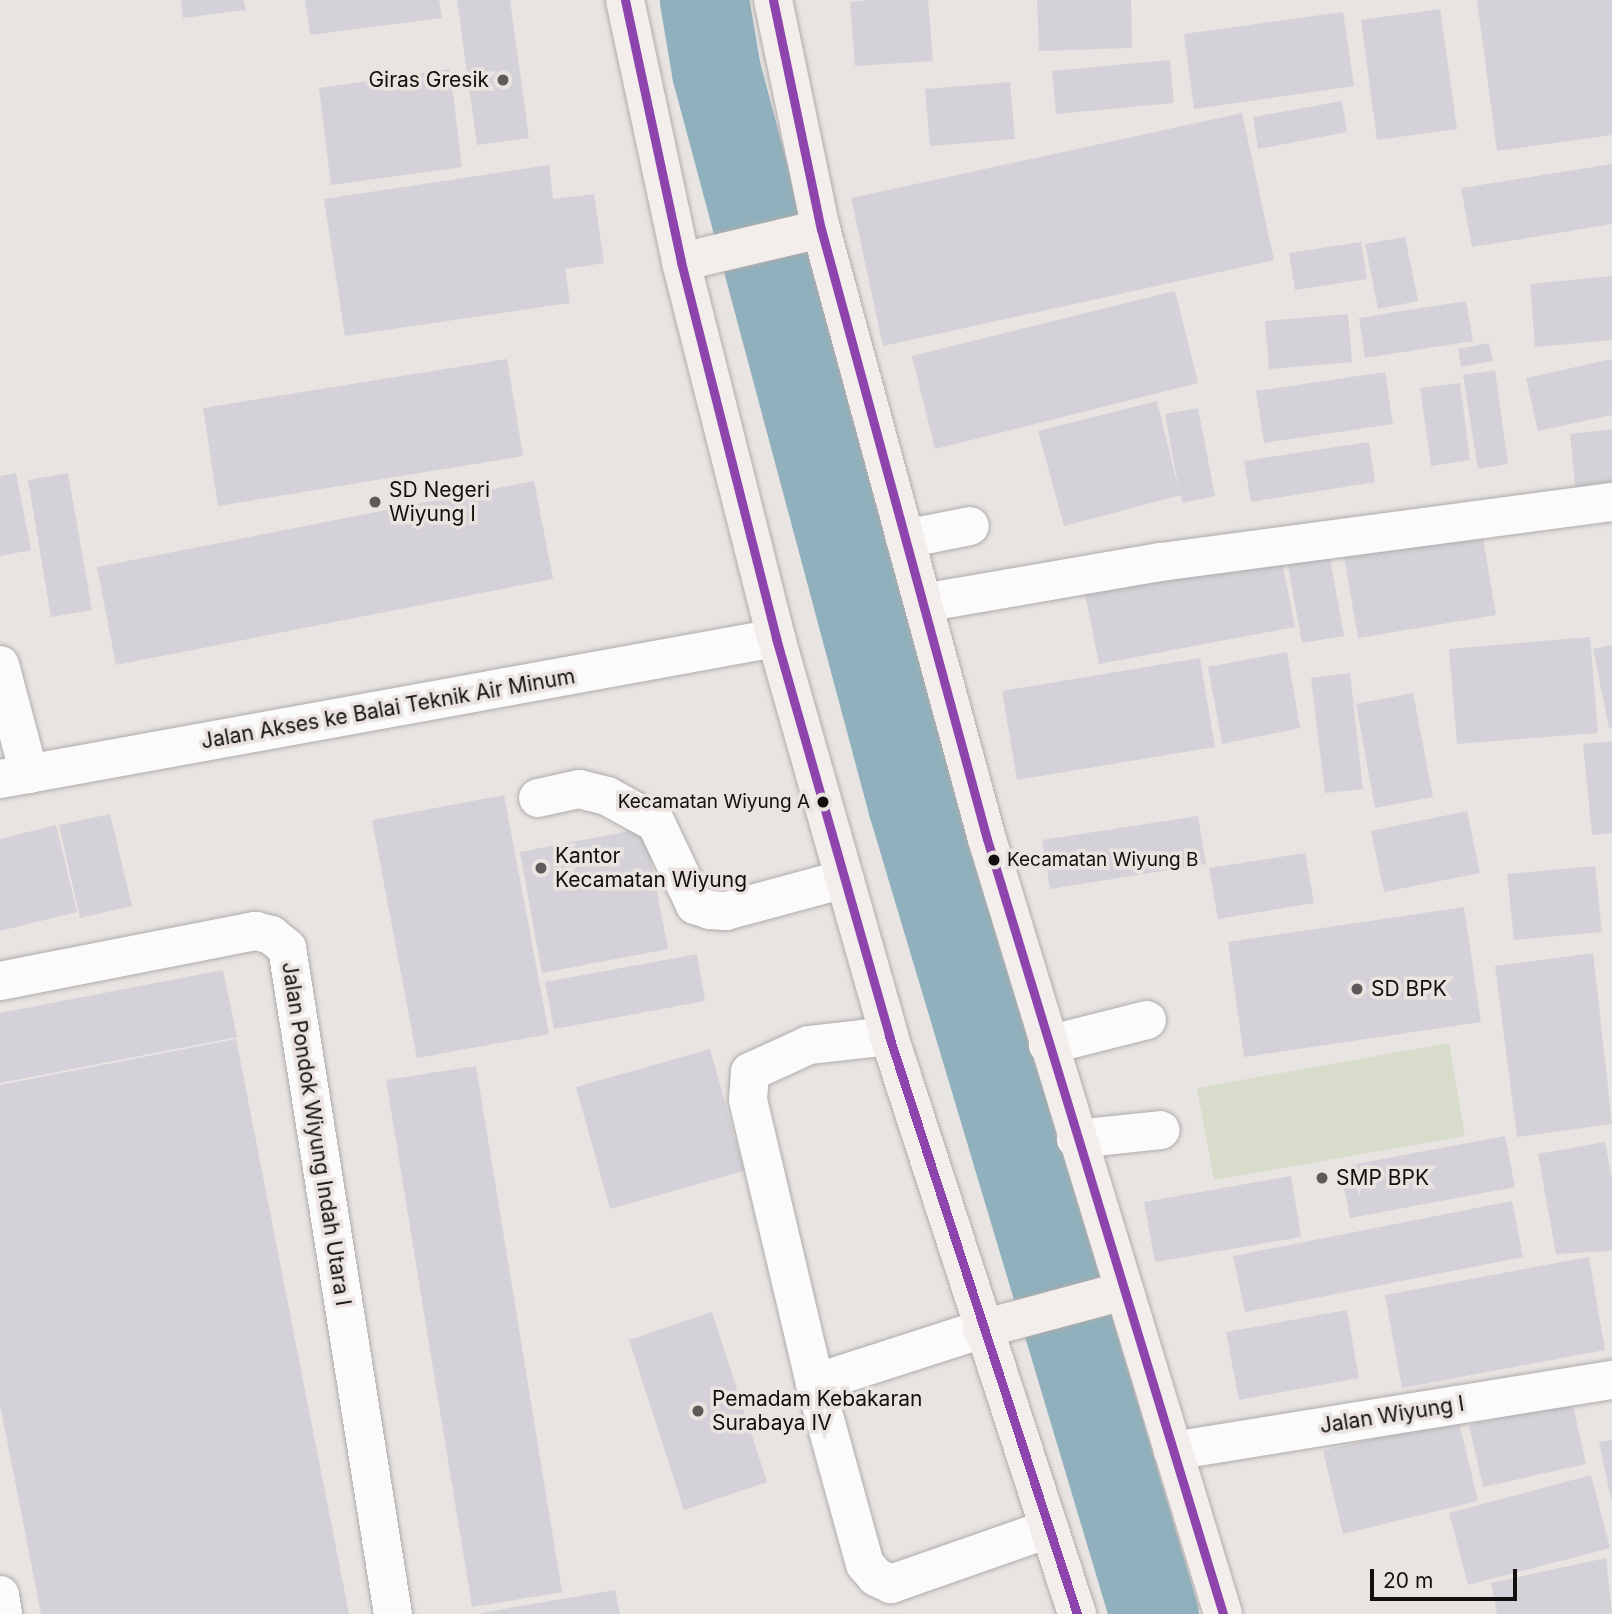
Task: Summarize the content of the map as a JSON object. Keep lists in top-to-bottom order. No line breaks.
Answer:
{"streets":{"street":["Jalan Akses ke Balai Teknik Air Minum","Jalan Pondok Wiyung Indah Utara I","Jalan Wiyung I"]},"places":["Giras Gresik","SD Negeri Wiyung I","Kecamatan Wiyung A","Kecamatan Wiyung B","Kantor Kecamatan Wiyung","SD BPK","SMP BPK","Pemadam Kebakaran Surabaya IV"],"scale_bar":"20 m"}
